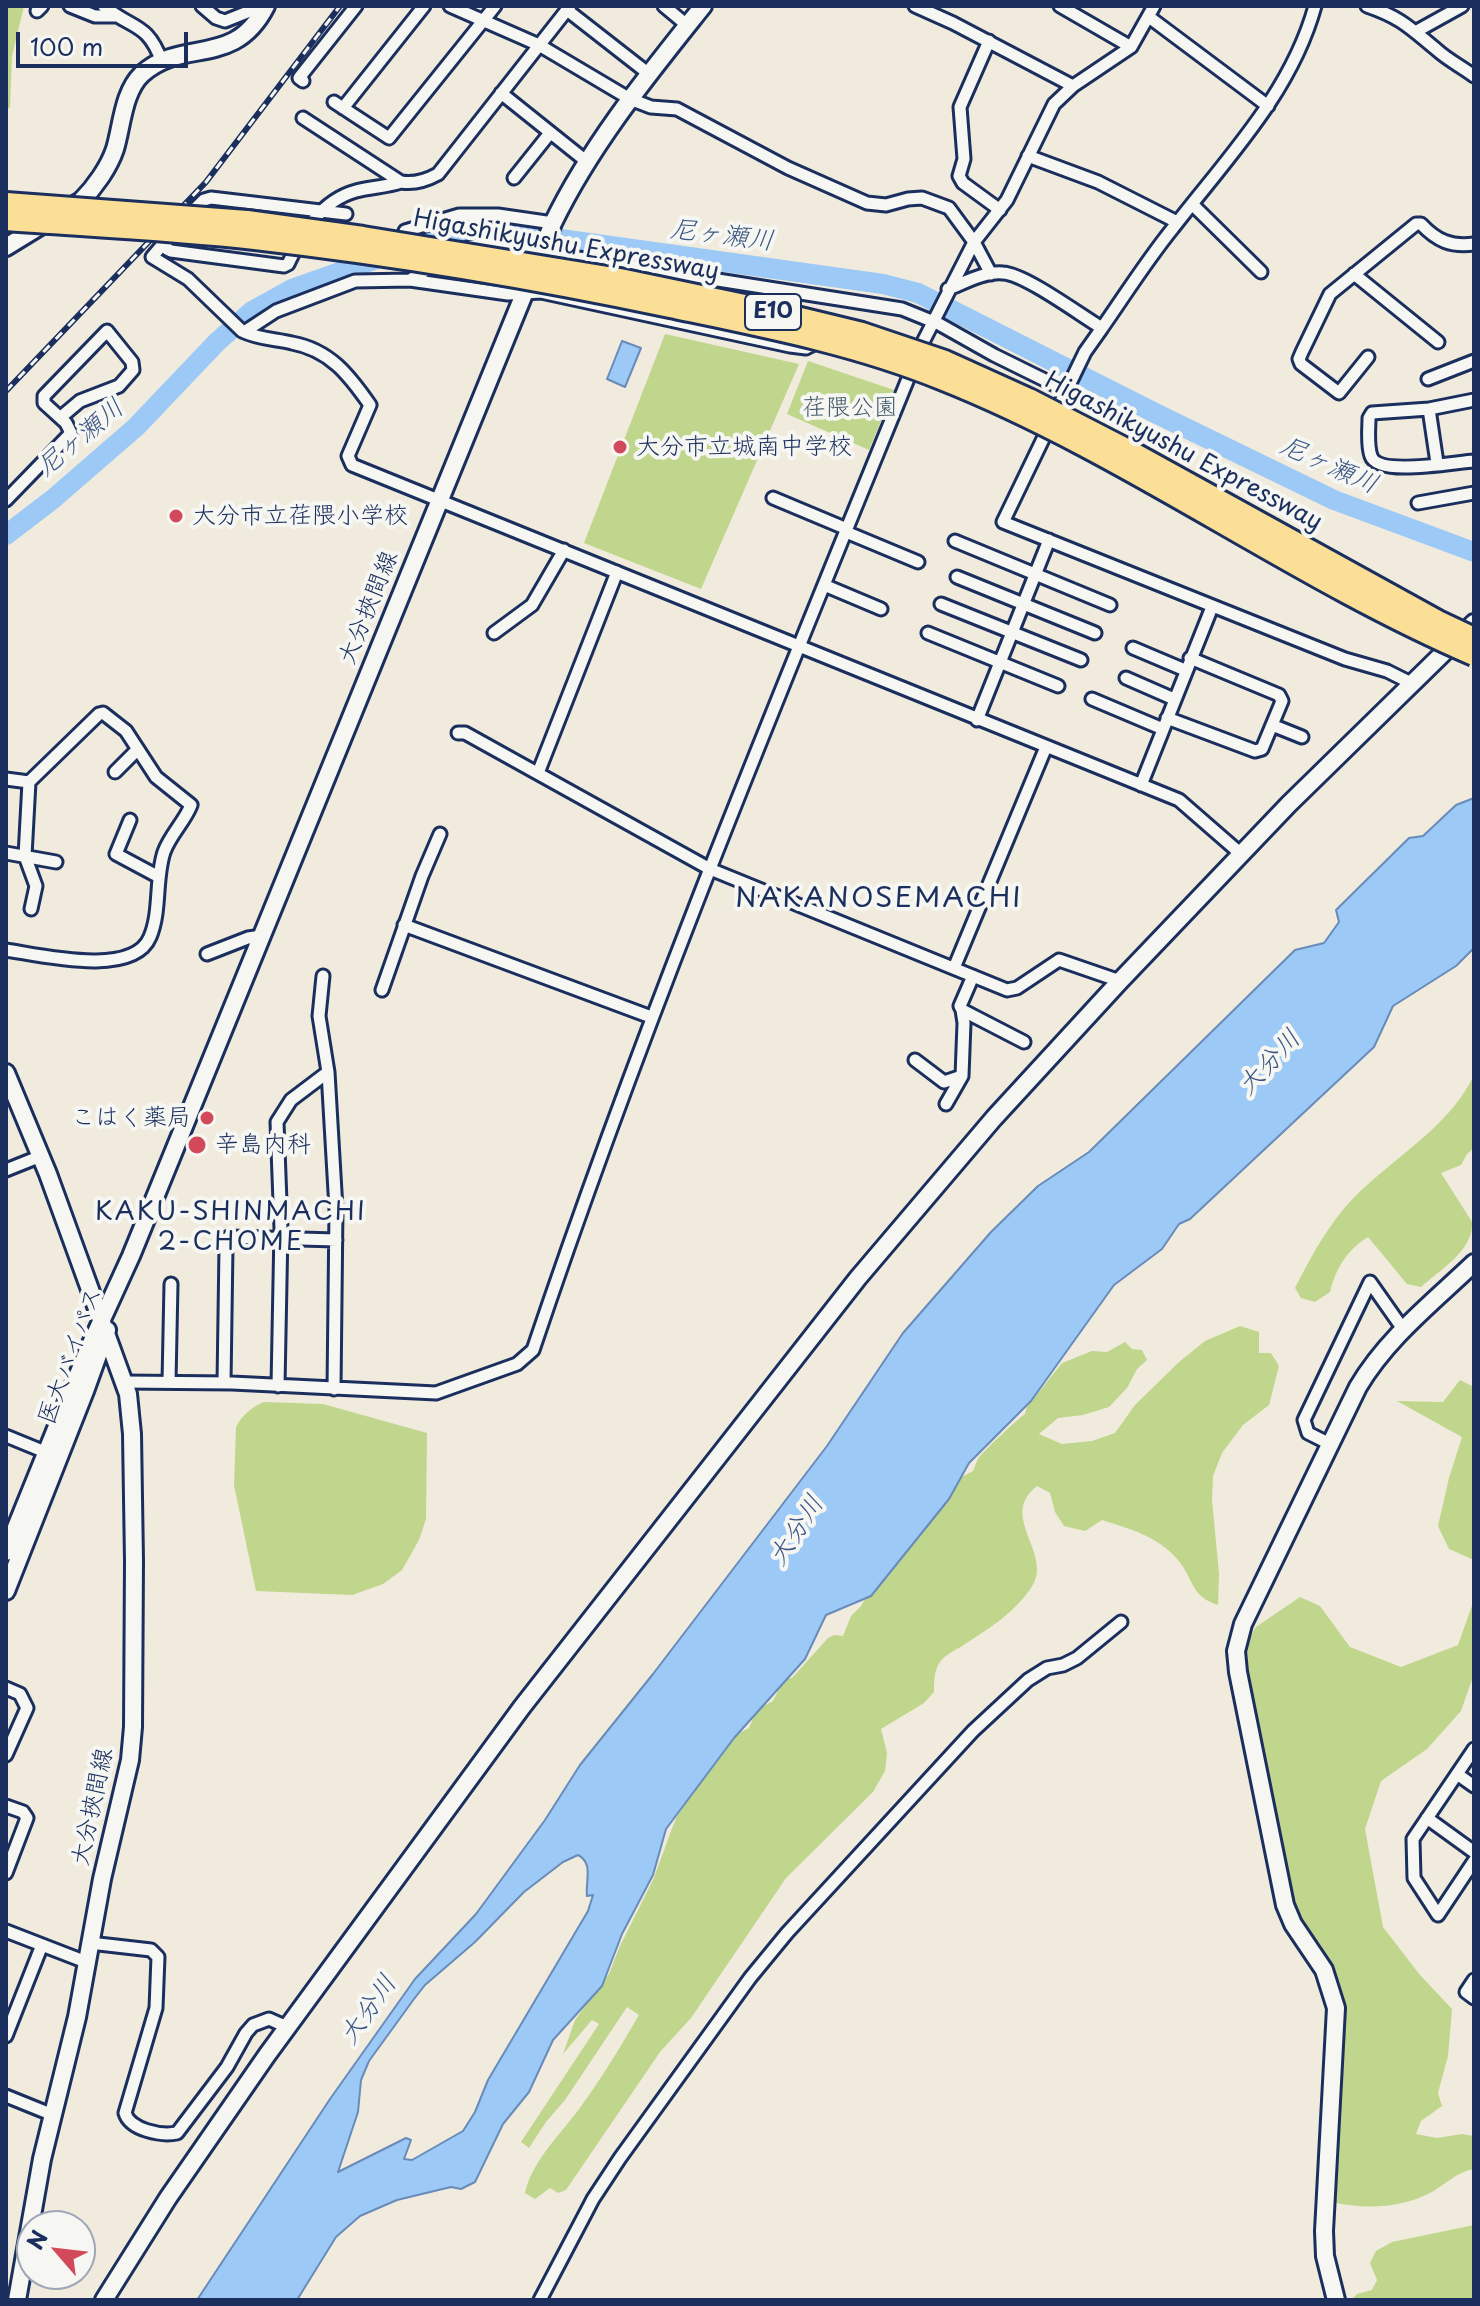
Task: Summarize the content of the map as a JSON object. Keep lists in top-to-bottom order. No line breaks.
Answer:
{"streets":{"highway":["Higashikyushu Expressway","E10"],"street":["大分挾間線","医大バイパス"]},"crossings":[["大分挾間線","医大バイパス"]],"districts":["NAKANOSEMACHI","KAKU-SHINMACHI 2-CHOME"],"water":["尼ヶ瀬川","大分川"],"parks":["荏隈公園"],"places":["大分市立城南中学校","大分市立荏隈小学校","こはく薬局","辛島内科"],"scale_bar":"100 m","north":"top left"}
